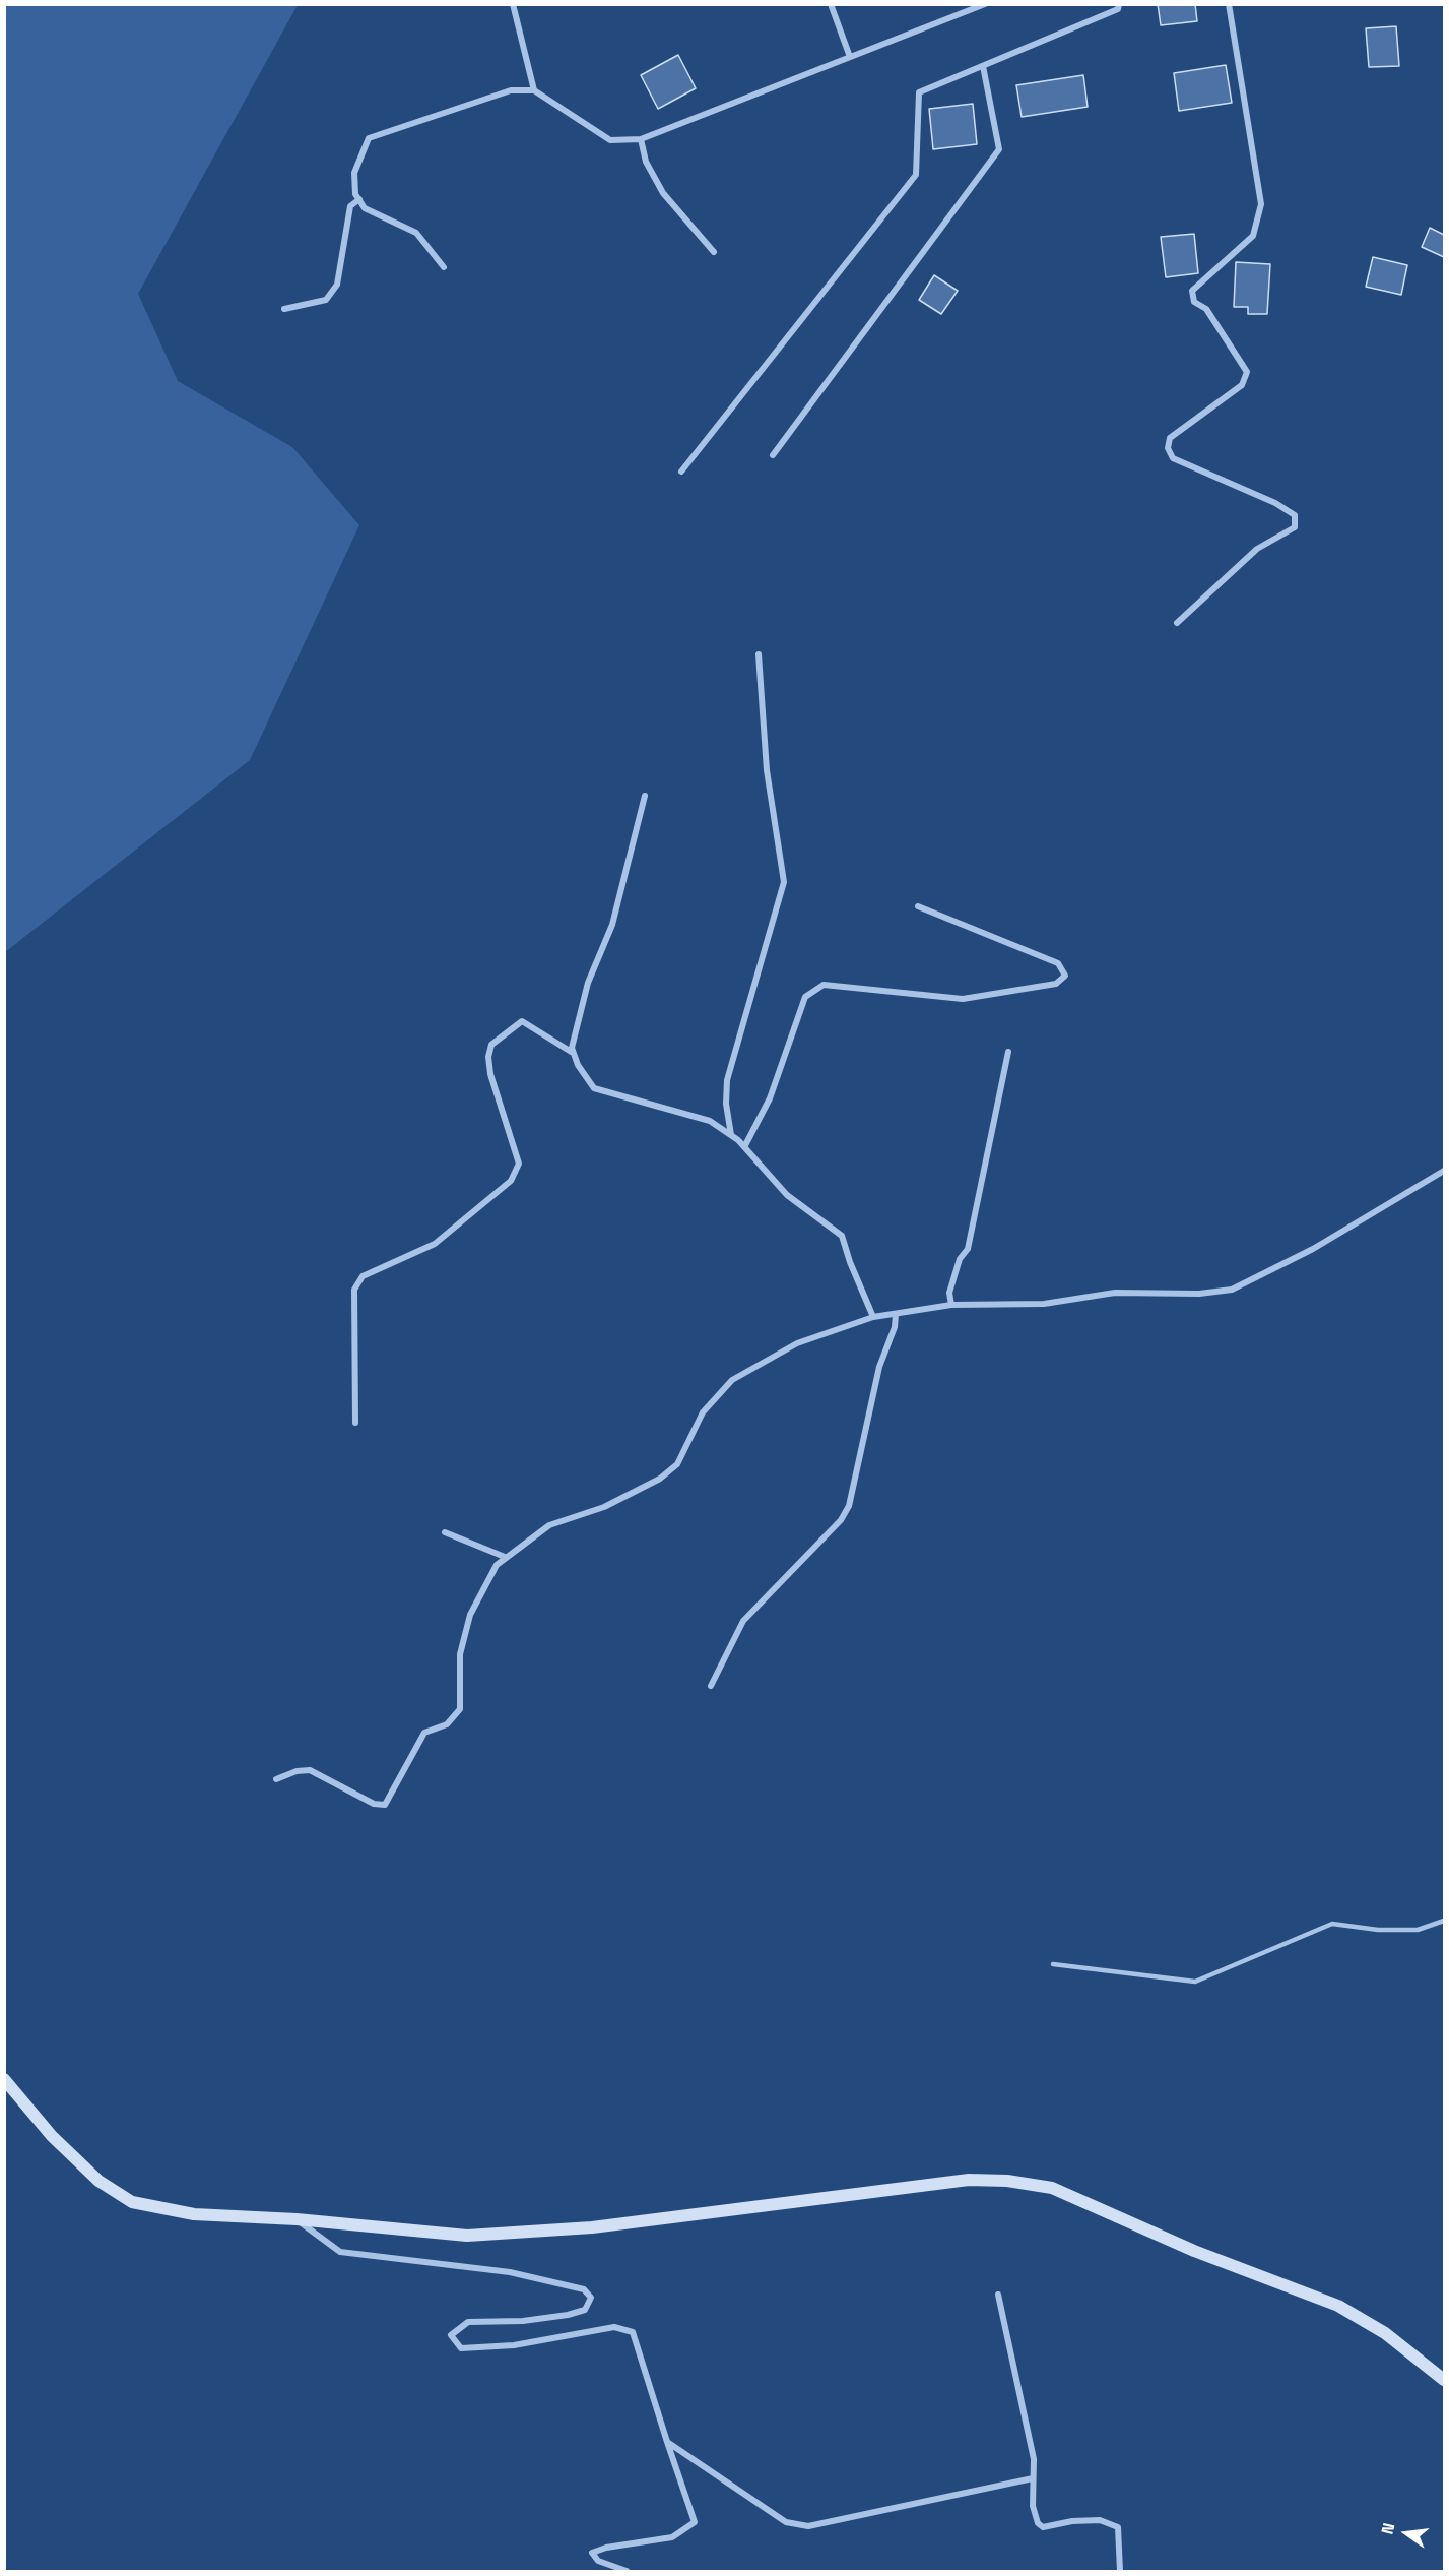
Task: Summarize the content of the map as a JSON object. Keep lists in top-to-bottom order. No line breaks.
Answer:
{"north":"left"}
